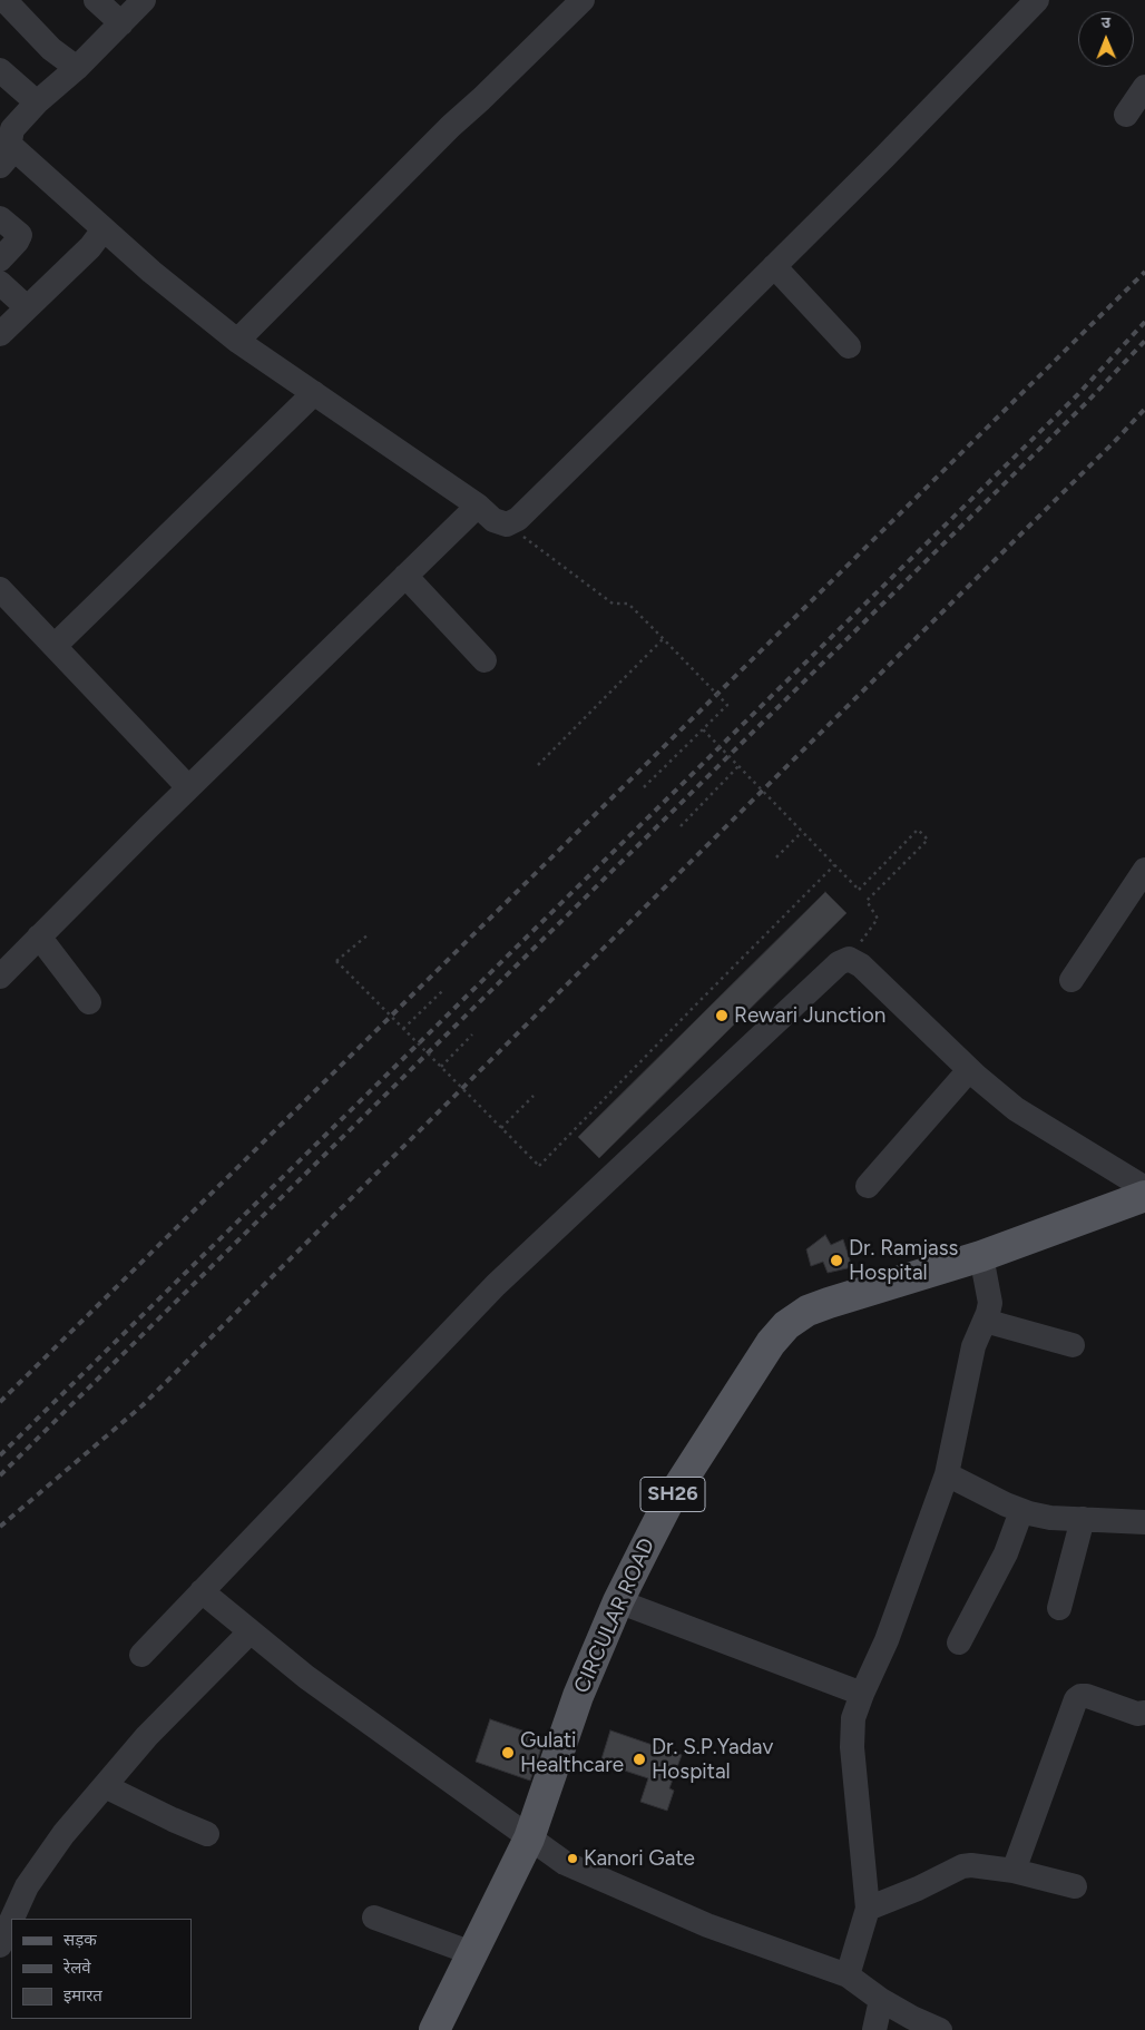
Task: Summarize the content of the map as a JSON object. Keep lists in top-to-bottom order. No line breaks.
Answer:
{"streets":{"main road":["SH26","CIRCULAR ROAD"]},"places":["Rewari Junction","Dr. Ramjass Hospital","Gulati Healthcare","Dr. S.P.Yadav Hospital","Kanori Gate"],"legend":["सड़क","रेलवे","इमारत"],"north":"top"}
